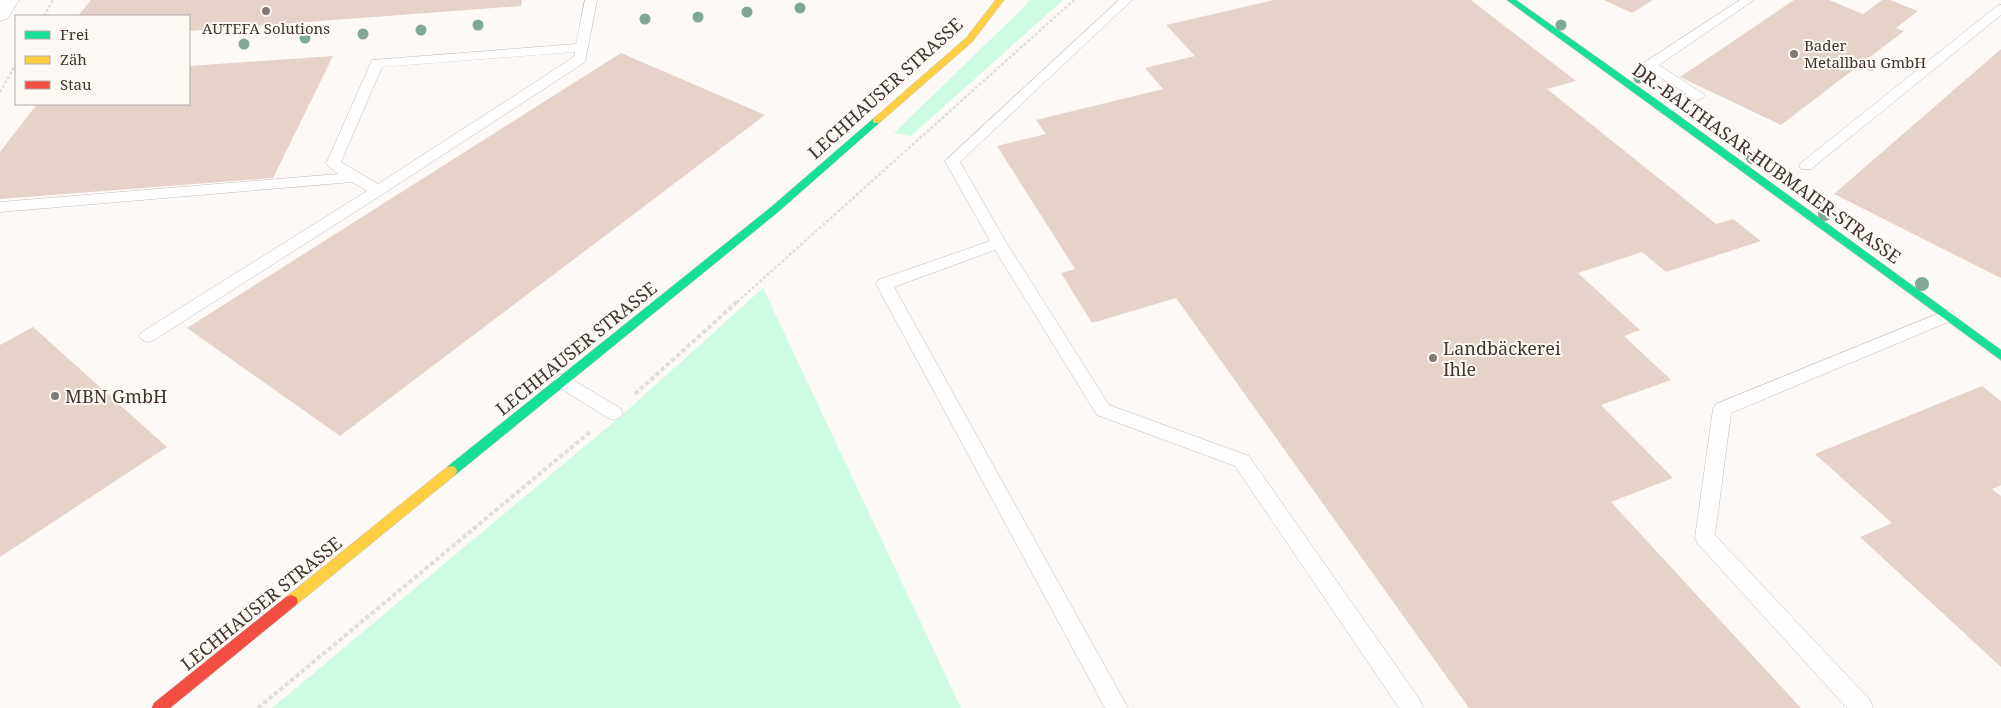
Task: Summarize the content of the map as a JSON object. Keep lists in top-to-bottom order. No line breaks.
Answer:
{"streets":{"main road":["LECHHAUSER STRASSE","DR.-BALTHASAR-HUBMAIER-STRASSE"]},"places":["AUTEFA Solutions","Bader Metallbau GmbH","Landbäckerei Ihle","MBN GmbH"],"legend":["Frei","Zäh","Stau"]}
